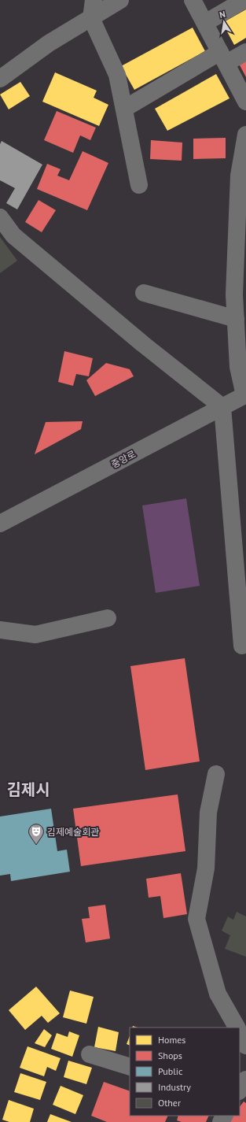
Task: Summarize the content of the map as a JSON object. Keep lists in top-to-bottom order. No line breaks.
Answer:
{"streets":{"street":["중앙로"]},"districts":["김제시"],"places":{"theatre":["김제예술회관"]},"legend":["Homes","Shops","Public","Industry","Other"],"north":"top"}
